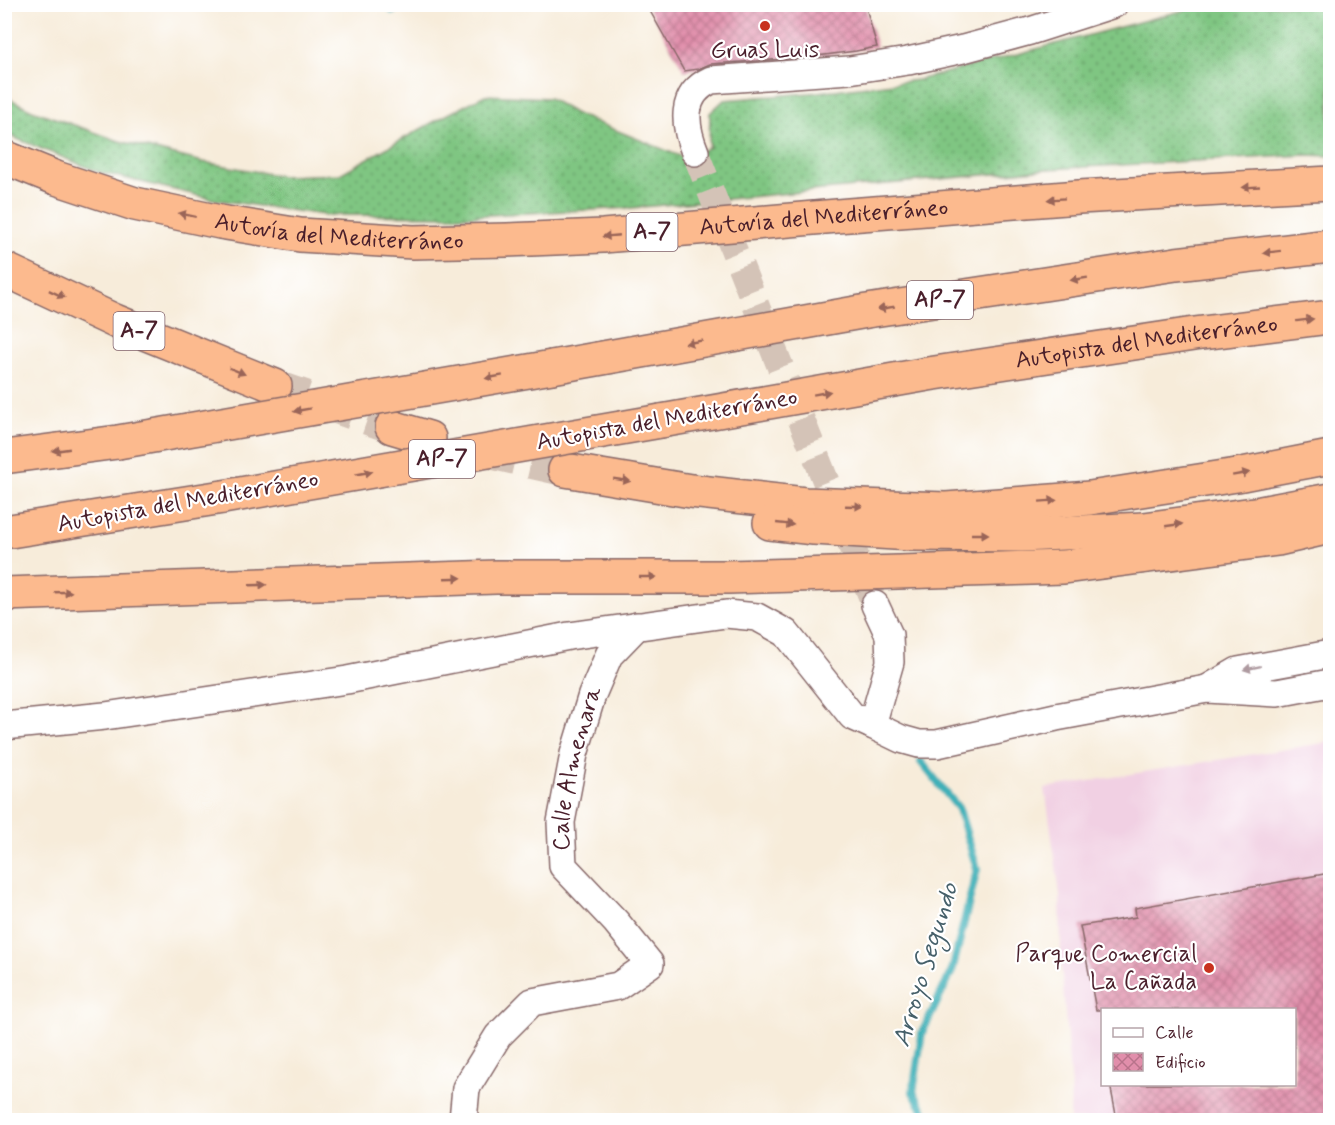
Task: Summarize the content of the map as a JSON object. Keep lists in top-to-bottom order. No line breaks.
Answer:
{"streets":{"highway":["Autovía del Mediterráneo","A-7","AP-7","Autopista del Mediterráneo"],"street":["Calle Almenara"]},"water":["Arroyo Segundo"],"places":["Gruas Luis","Parque Comercial La Cañada"],"legend":["Calle","Edificio"]}
